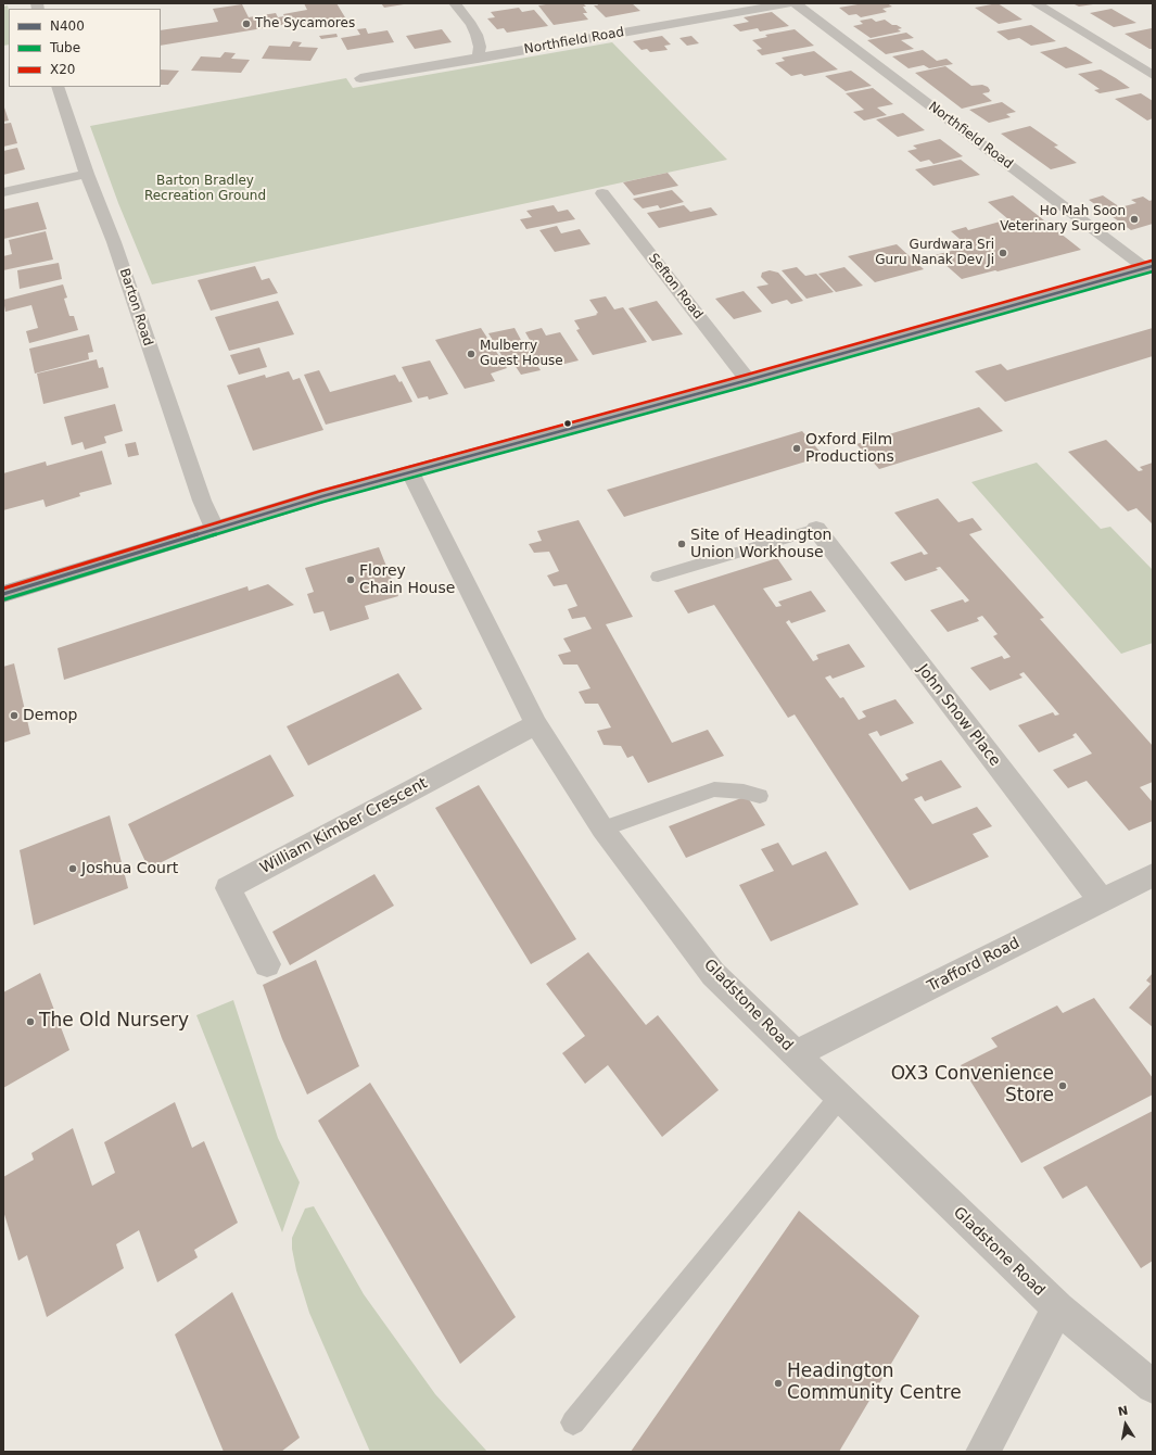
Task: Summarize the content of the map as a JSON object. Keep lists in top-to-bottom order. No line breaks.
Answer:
{"streets":{"street":["Northfield Road","Sefton Road","Barton Road","John Snow Place","William Kimber Crescent","Trafford Road","Gladstone Road"]},"crossings":[["John Snow Place","Trafford Road"],["William Kimber Crescent","Gladstone Road"],["Trafford Road","Gladstone Road"]],"parks":["Barton Bradley Recreation Ground"],"places":["The Sycamores","Ho Mah Soon Veterinary Surgeon","Gurdwara Sri Guru Nanak Dev Ji","Mulberry Guest House","Oxford Film Productions","Site of Headington Union Workhouse","Florey Chain House","Demop","Joshua Court","The Old Nursery","OX3 Convenience Store","Headington Community Centre"],"lines":["transit line X20","transit line N400","transit line Tube"],"legend":["N400","Tube","X20"],"north":"top"}
